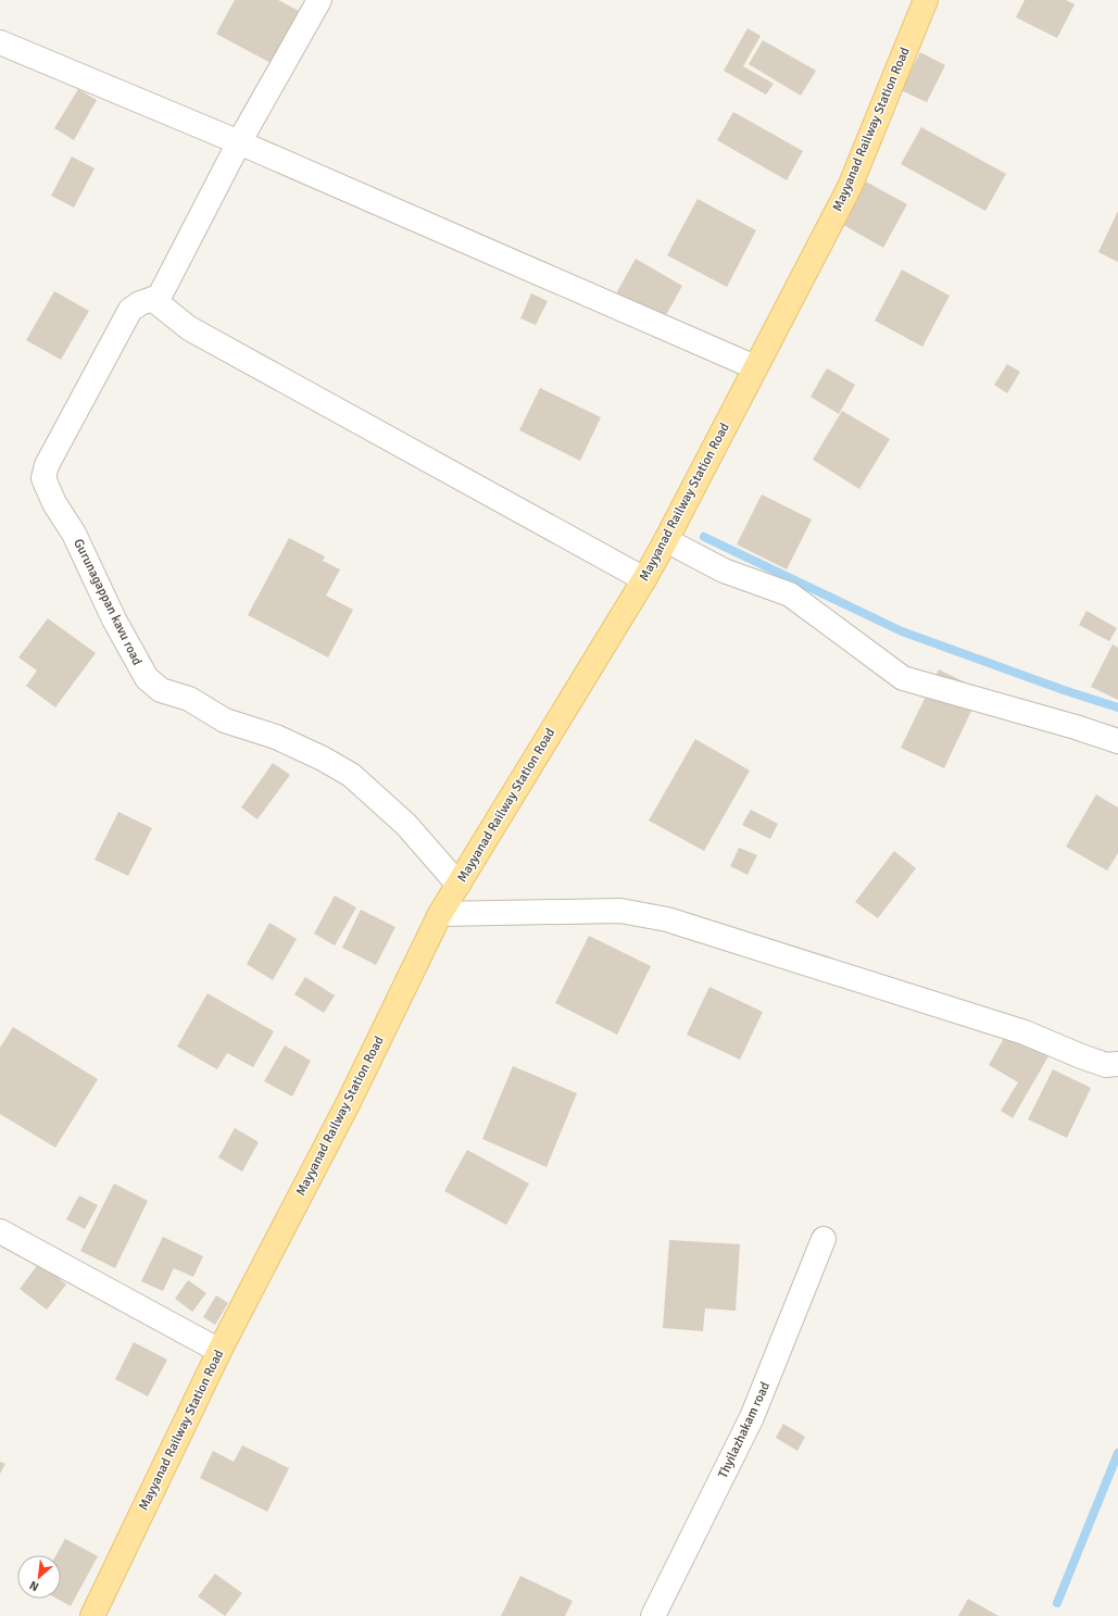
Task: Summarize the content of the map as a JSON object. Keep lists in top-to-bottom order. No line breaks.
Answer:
{"streets":{"main road":["Mayyanad Railway Station Road"],"street":["Gurunagappan kavu road","Thyilazhakam road"]},"crossings":[["Mayyanad Railway Station Road","Gurunagappan kavu road"]],"north":"bottom left"}
